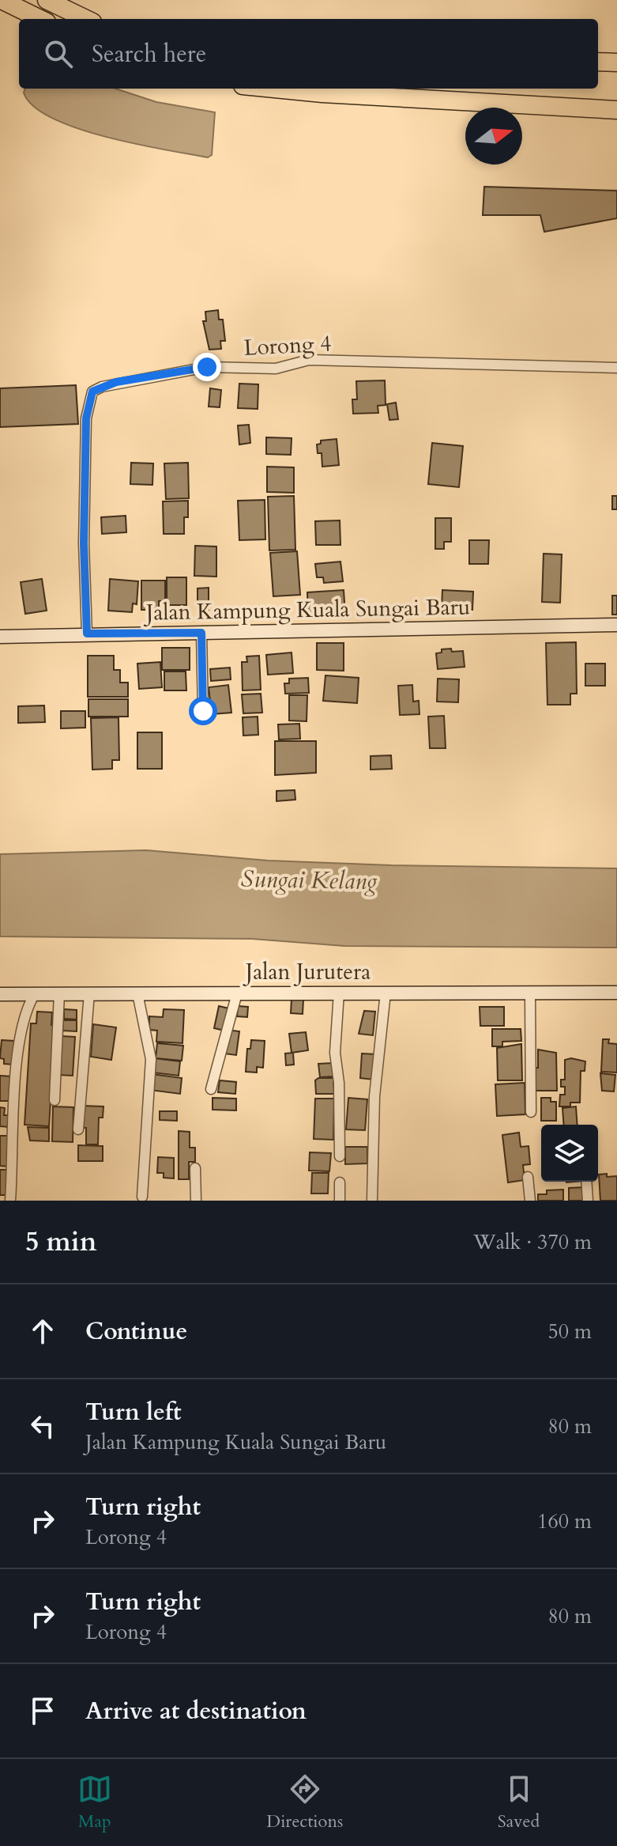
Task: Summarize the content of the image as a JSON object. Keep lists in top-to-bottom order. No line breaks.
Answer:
{"streets":{"street":["Lorong 4","Jalan Kampung Kuala Sungai Baru","Jalan Jurutera"]},"crossings":[["Lorong 4","Jalan Kampung Kuala Sungai Baru"]],"water":["Sungai Kelang"],"north":"right","page":{"search":"Search here","heading":["5 min","Walk · 370 m"],"list":[["Continue","50 m"],["Turn left","Jalan Kampung Kuala Sungai Baru","80 m"],["Turn right","Lorong 4","160 m"],["Turn right","Lorong 4","80 m"],"Arrive at destination"],"nav":["Map","Directions","Saved"]}}
